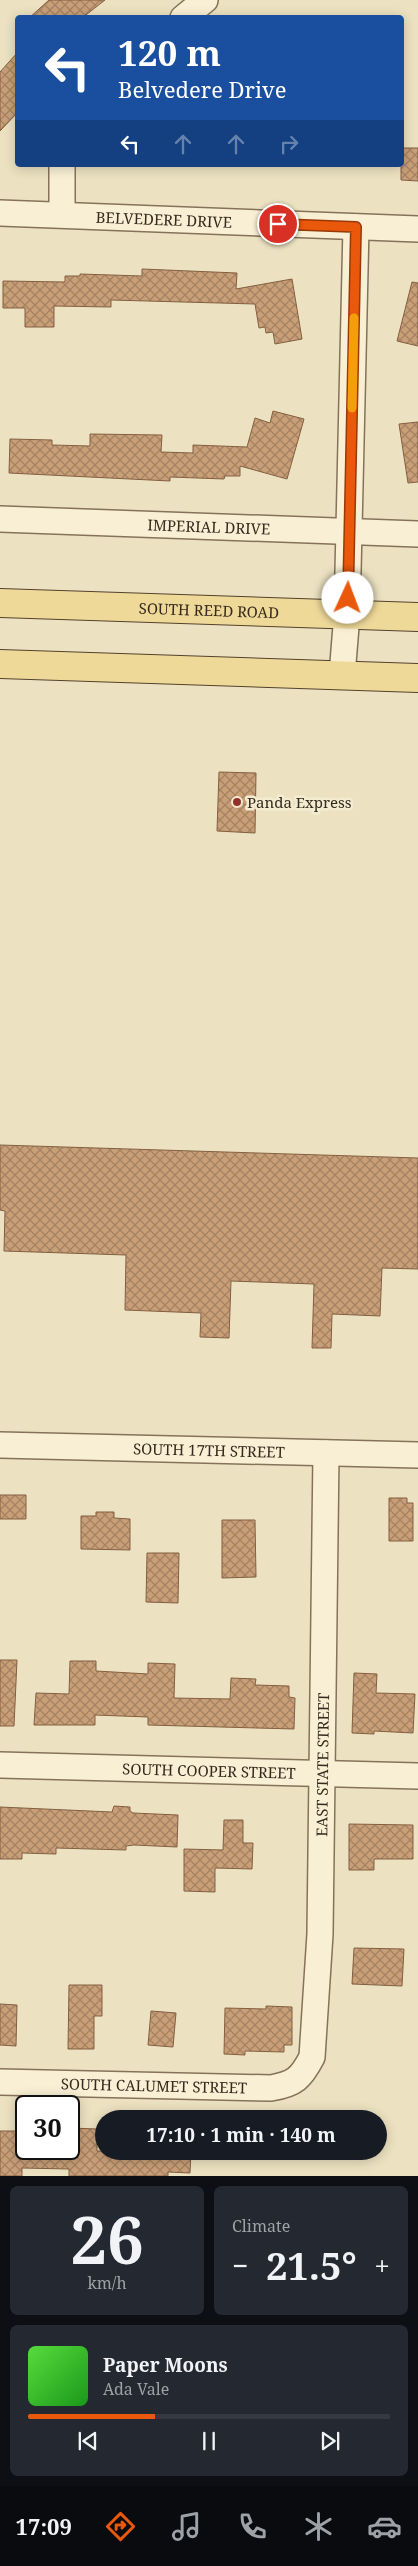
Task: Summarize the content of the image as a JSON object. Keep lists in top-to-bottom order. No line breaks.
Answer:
{"streets":{"main road":["SOUTH REED ROAD"],"street":["BELVEDERE DRIVE","IMPERIAL DRIVE","SOUTH 17TH STREET","EAST STATE STREET","SOUTH COOPER STREET","SOUTH CALUMET STREET"]},"crossings":[["SOUTH 17TH STREET","EAST STATE STREET"],["EAST STATE STREET","SOUTH COOPER STREET"],["EAST STATE STREET","SOUTH CALUMET STREET"]],"places":["Panda Express"],"page":{"turn":["120 m","Belvedere Drive"],"limit":"30","trip":"17:10 · 1 min · 140 m","tile":[["26","km/h"],"Climate"],"heat":["−","21.5°","+"],"song":["Paper Moons","Ada Vale"],"tabs":"17:09"}}
